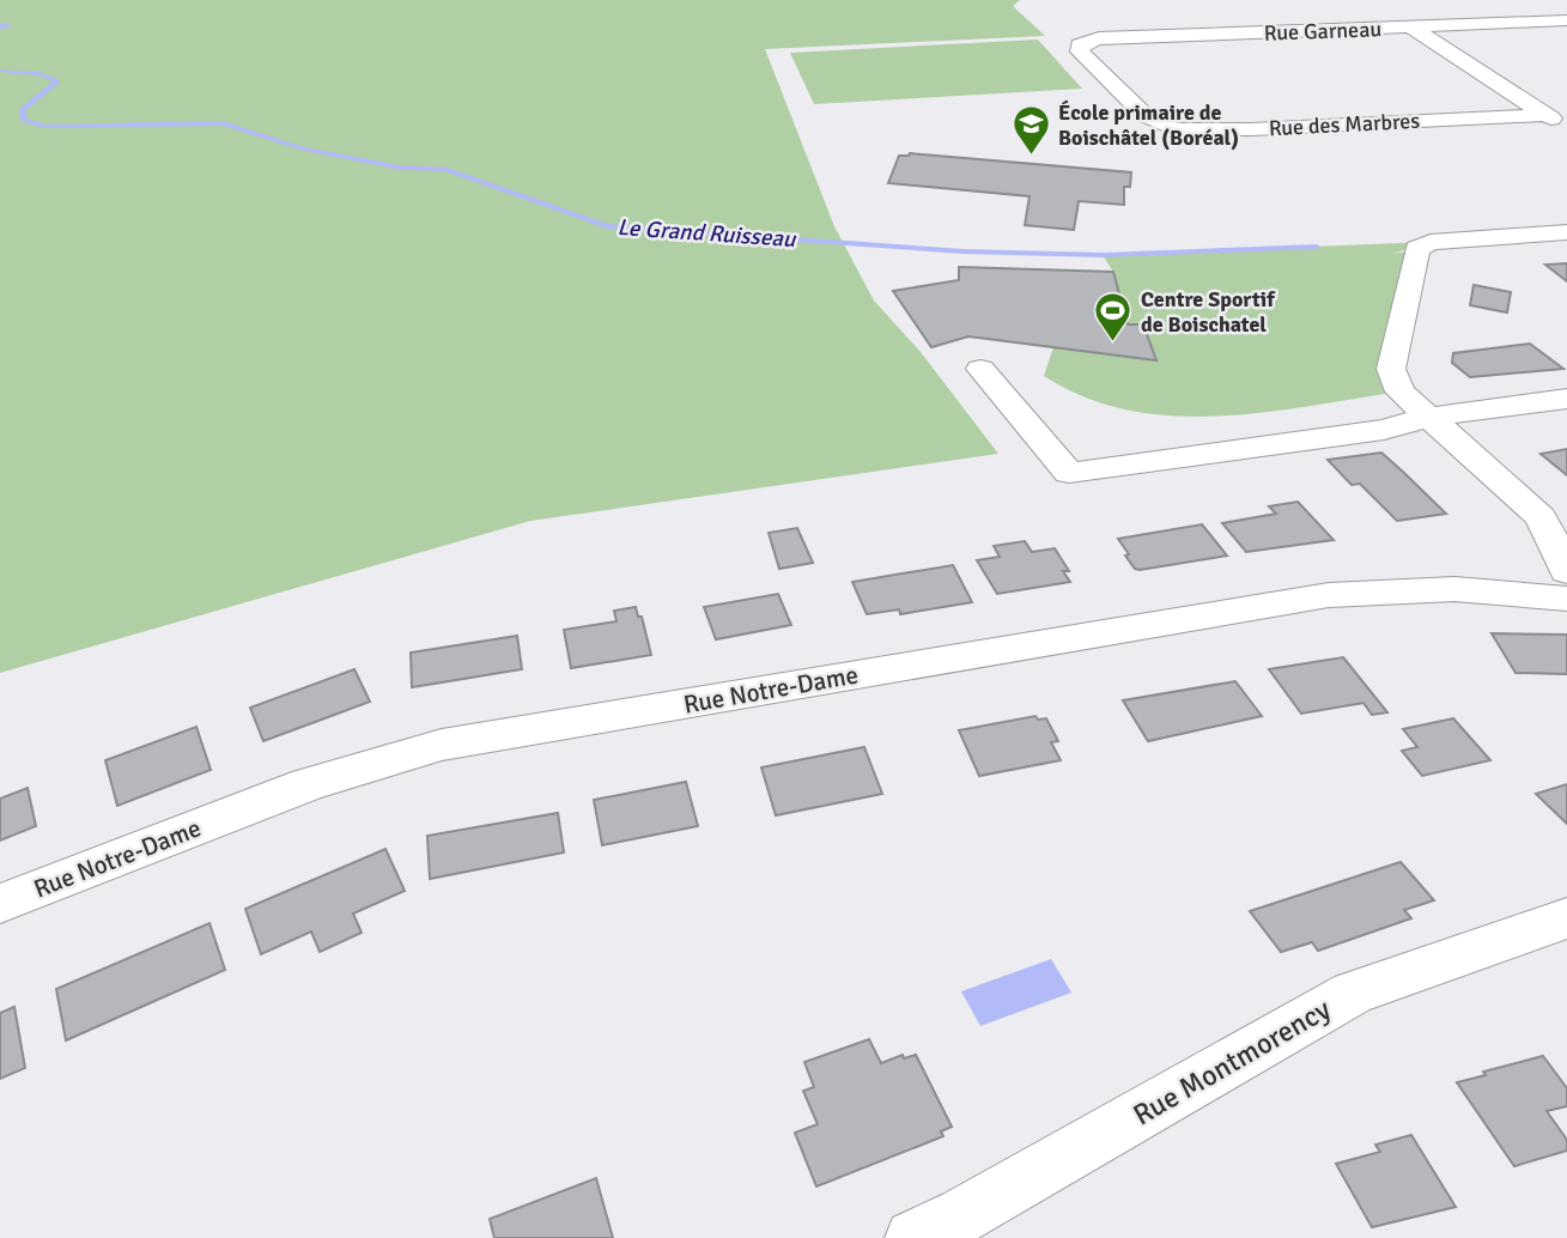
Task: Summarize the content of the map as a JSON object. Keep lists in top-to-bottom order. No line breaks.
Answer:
{"streets":{"street":["Rue Garneau","Rue des Marbres","Rue Notre-Dame","Rue Montmorency"]},"crossings":[["Rue Garneau","Rue des Marbres"]],"water":["Le Grand Ruisseau"],"places":{"school or university":["École primaire de Boischâtel (Boréal)"],"sports":["Centre Sportif de Boischatel"]}}
